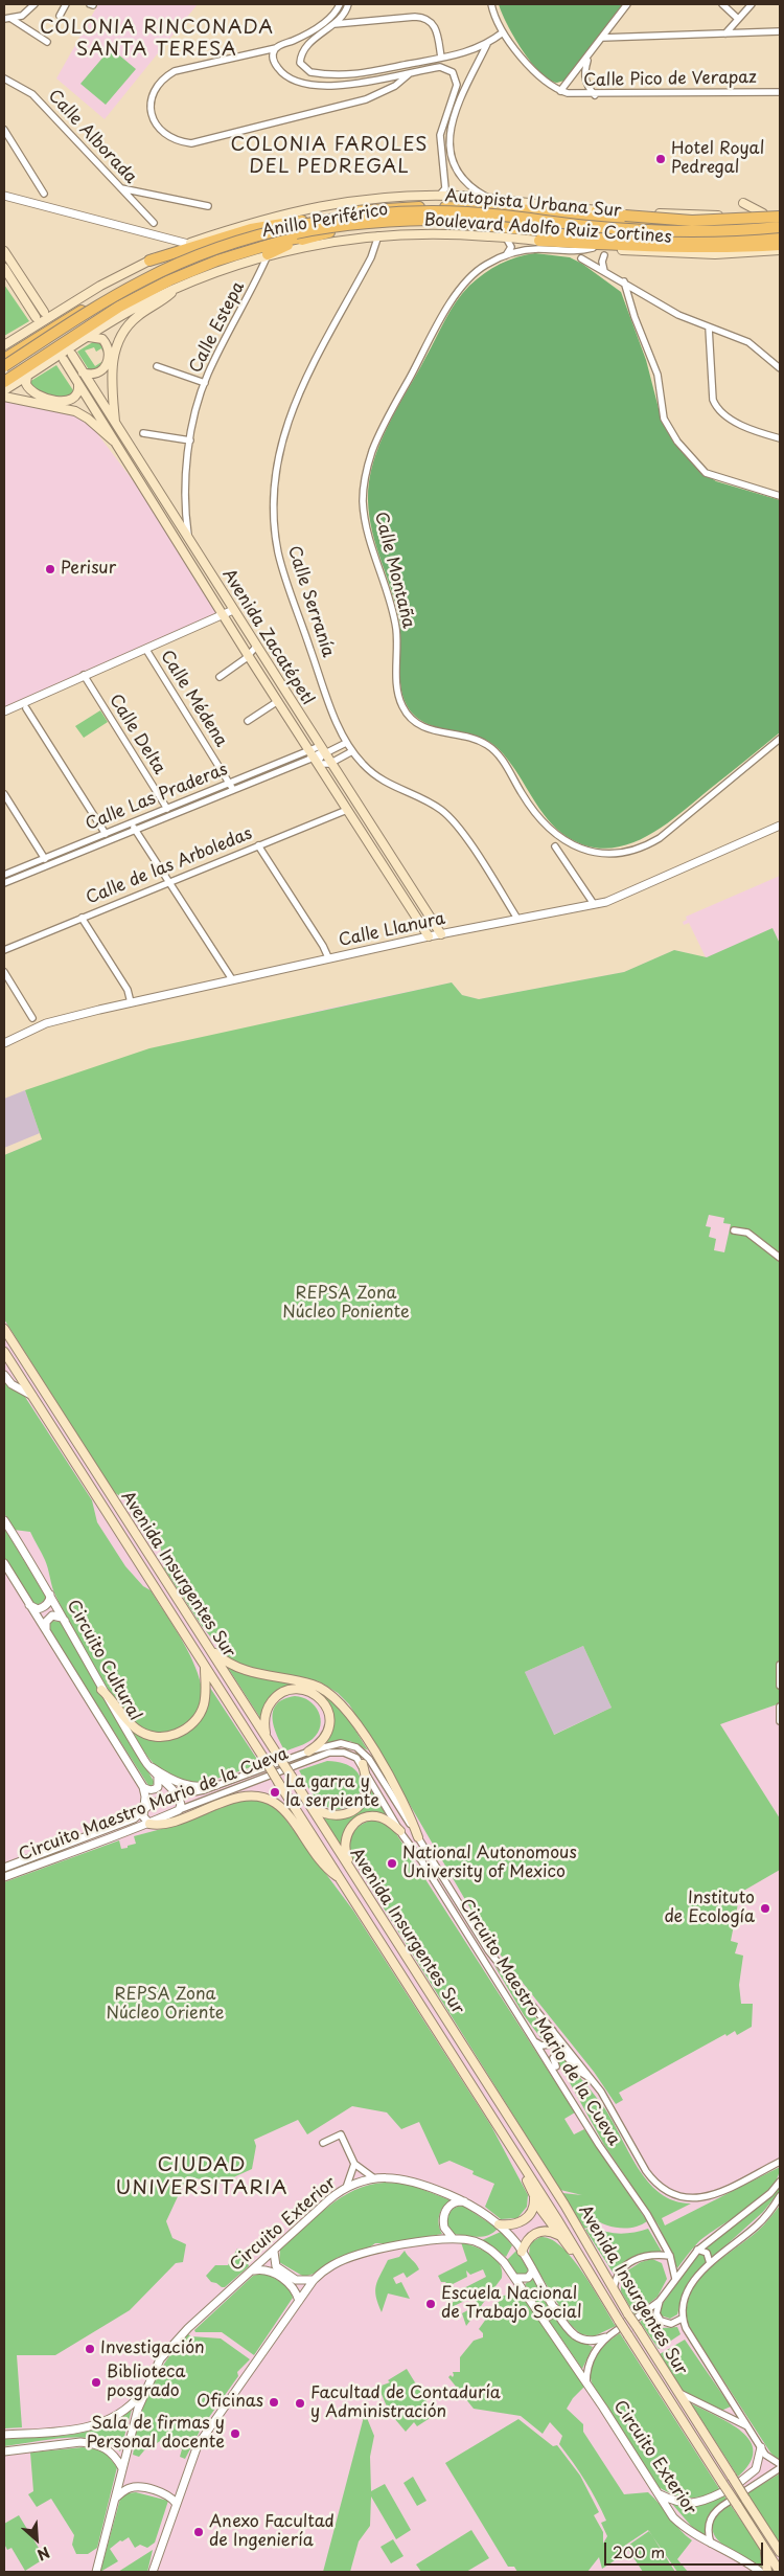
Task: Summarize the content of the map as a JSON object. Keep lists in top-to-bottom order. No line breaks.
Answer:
{"streets":{"highway":["Autopista Urbana Sur","Anillo Periférico"],"main road":["Boulevard Adolfo Ruiz Cortines","Avenida Zacatépetl","Avenida Insurgentes Sur"],"street":["Calle Pico de Verapaz","Calle Alborada","Calle Estepa","Calle Montaña","Calle Serranía","Calle Médena","Calle Delta","Calle Las Praderas","Calle de las Arboledas","Calle Llanura","Circuito Cultural","Circuito Maestro Mario de la Cueva","Circuito Exterior"]},"crossings":[["Autopista Urbana Sur","Anillo Periférico"],["Boulevard Adolfo Ruiz Cortines","Calle Estepa"],["Boulevard Adolfo Ruiz Cortines","Calle Montaña"],["Boulevard Adolfo Ruiz Cortines","Calle Serranía"],["Calle Estepa","Avenida Zacatépetl"],["Calle Serranía","Calle Llanura"],["Avenida Zacatépetl","Calle Las Praderas"],["Avenida Zacatépetl","Calle de las Arboledas"],["Avenida Zacatépetl","Calle Llanura"],["Calle Médena","Calle Las Praderas"],["Calle Delta","Calle Las Praderas"],["Circuito Cultural","Circuito Maestro Mario de la Cueva"]],"districts":["COLONIA RINCONADA SANTA TERESA","COLONIA FAROLES DEL PEDREGAL","CIUDAD UNIVERSITARIA"],"parks":["REPSA Zona Núcleo Poniente","REPSA Zona Núcleo Oriente"],"places":["Hotel Royal Pedregal","Perisur","La garra y la serpiente","National Autonomous University of Mexico","Instituto de Ecología","Escuela Nacional de Trabajo Social","Investigación","Biblioteca posgrado","Oficinas","Facultad de Contaduría y Administración","Sala de firmas y Personal docente","Anexo Facultad de Ingeniería"],"scale_bar":"200 m","north":"bottom right"}
